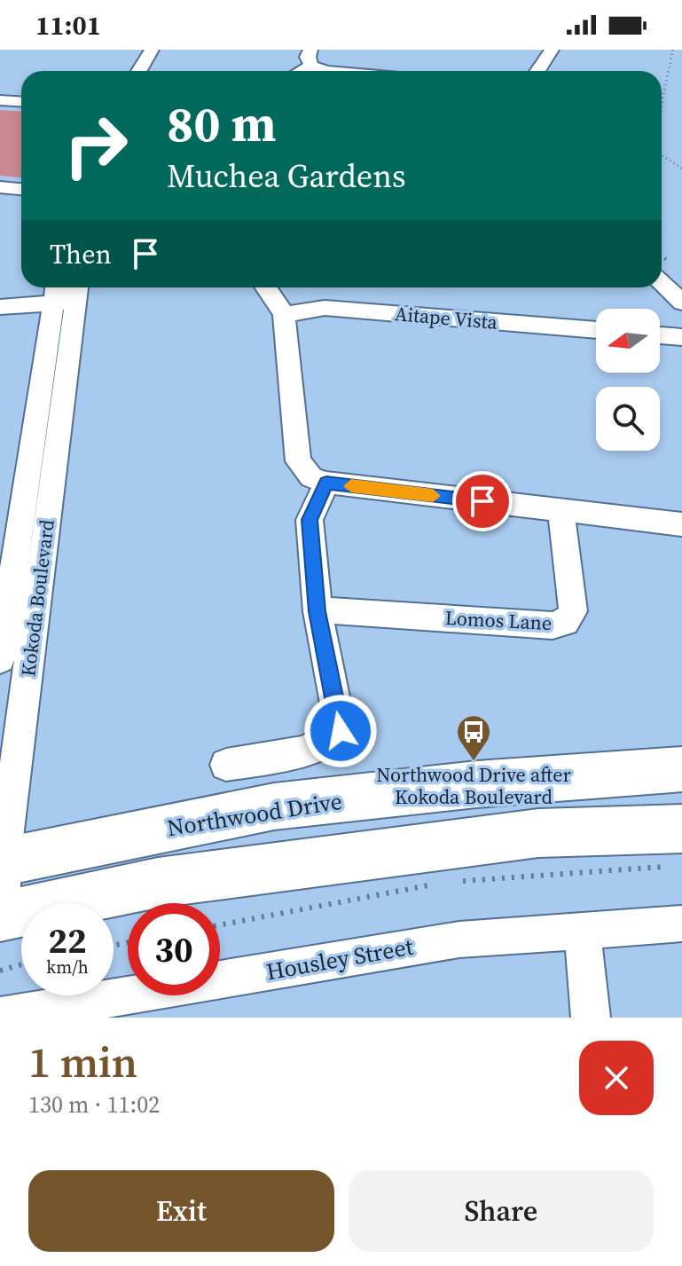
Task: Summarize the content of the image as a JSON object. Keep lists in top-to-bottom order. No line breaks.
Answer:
{"streets":{"street":["Aitape Vista","Kokoda Boulevard","Lomos Lane","Northwood Drive","Housley Street"]},"crossings":[["Kokoda Boulevard","Northwood Drive"]],"places":{"bus stop":["Northwood Drive after Kokoda Boulevard"]},"north":"left","page":{"status":"11:01","turn":["80 m","Muchea Gardens"],"then":"Then","speed":"22 km/h","limit":"30","heading":["1 min","130 m · 11:02"],"buttons":["Exit","Share"]}}
